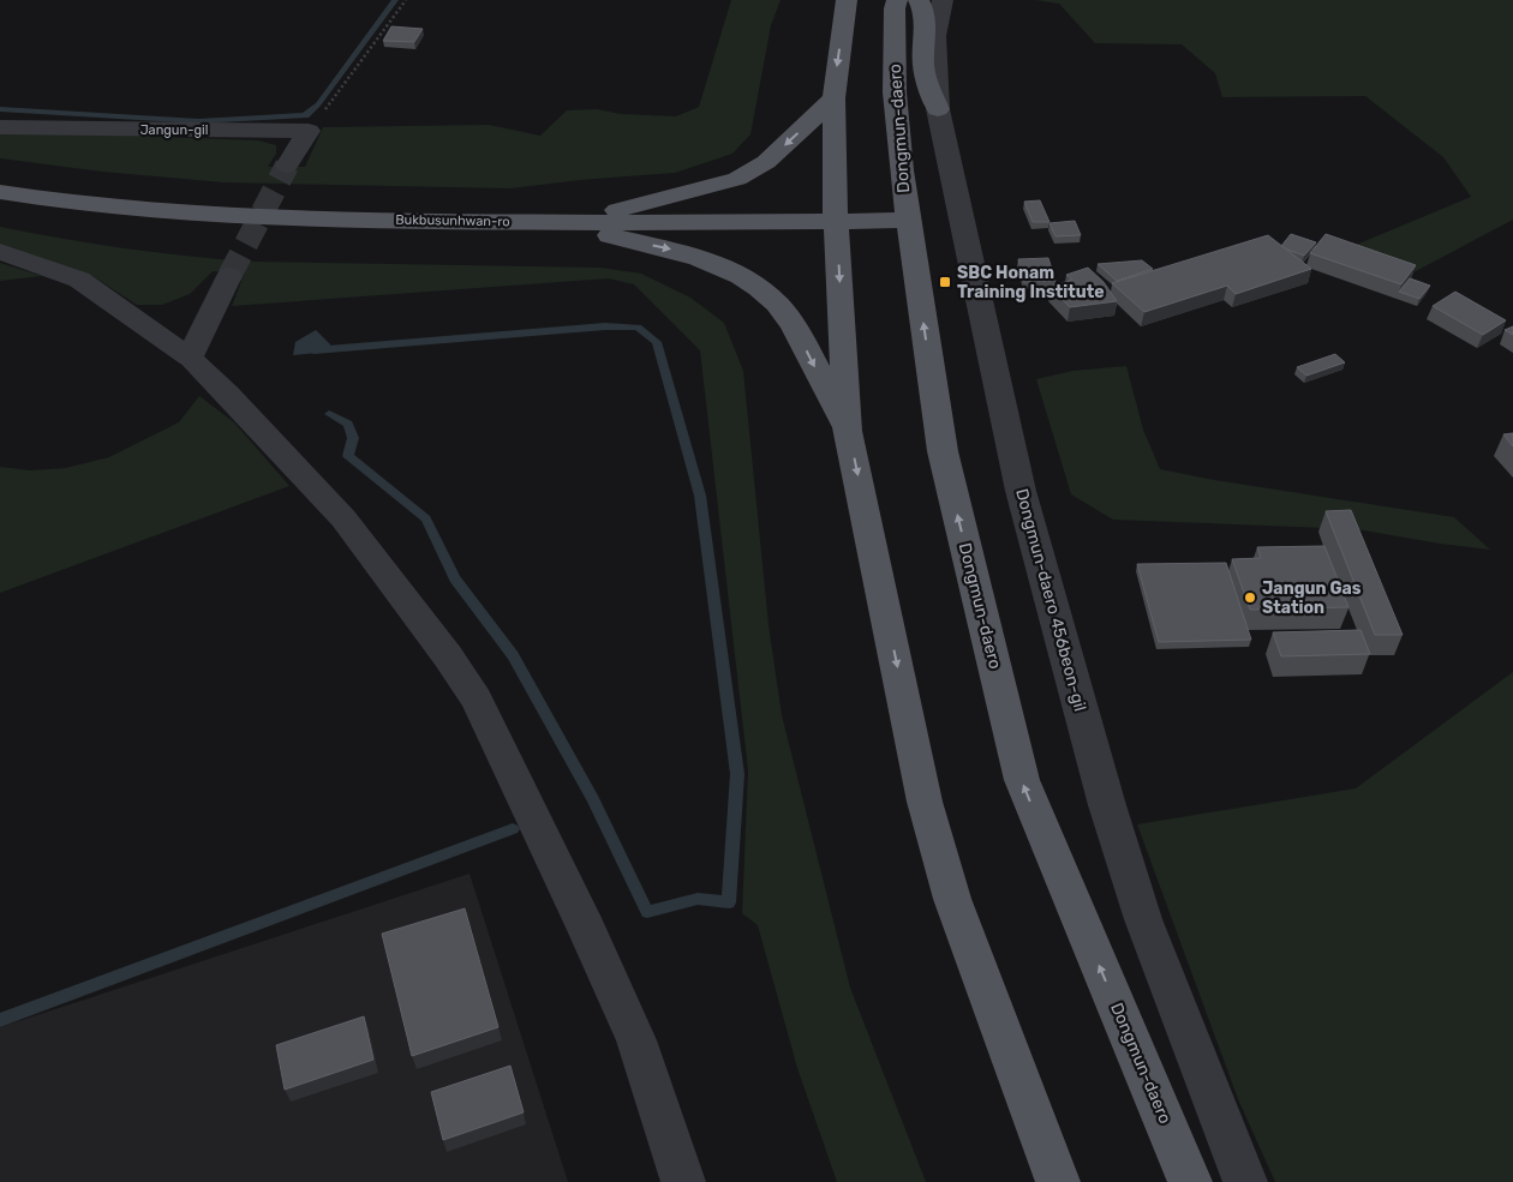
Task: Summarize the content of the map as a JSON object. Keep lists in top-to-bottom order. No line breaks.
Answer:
{"streets":{"main road":["Dongmun-daero","Bukbusunhwan-ro"],"street":["Jangun-gil","Dongmun-daero 456beon-gil"]},"crossings":[["Dongmun-daero","Bukbusunhwan-ro"]],"places":{"transit":["SBC Honam Training Institute"],"other":["Jangun Gas Station"]}}
